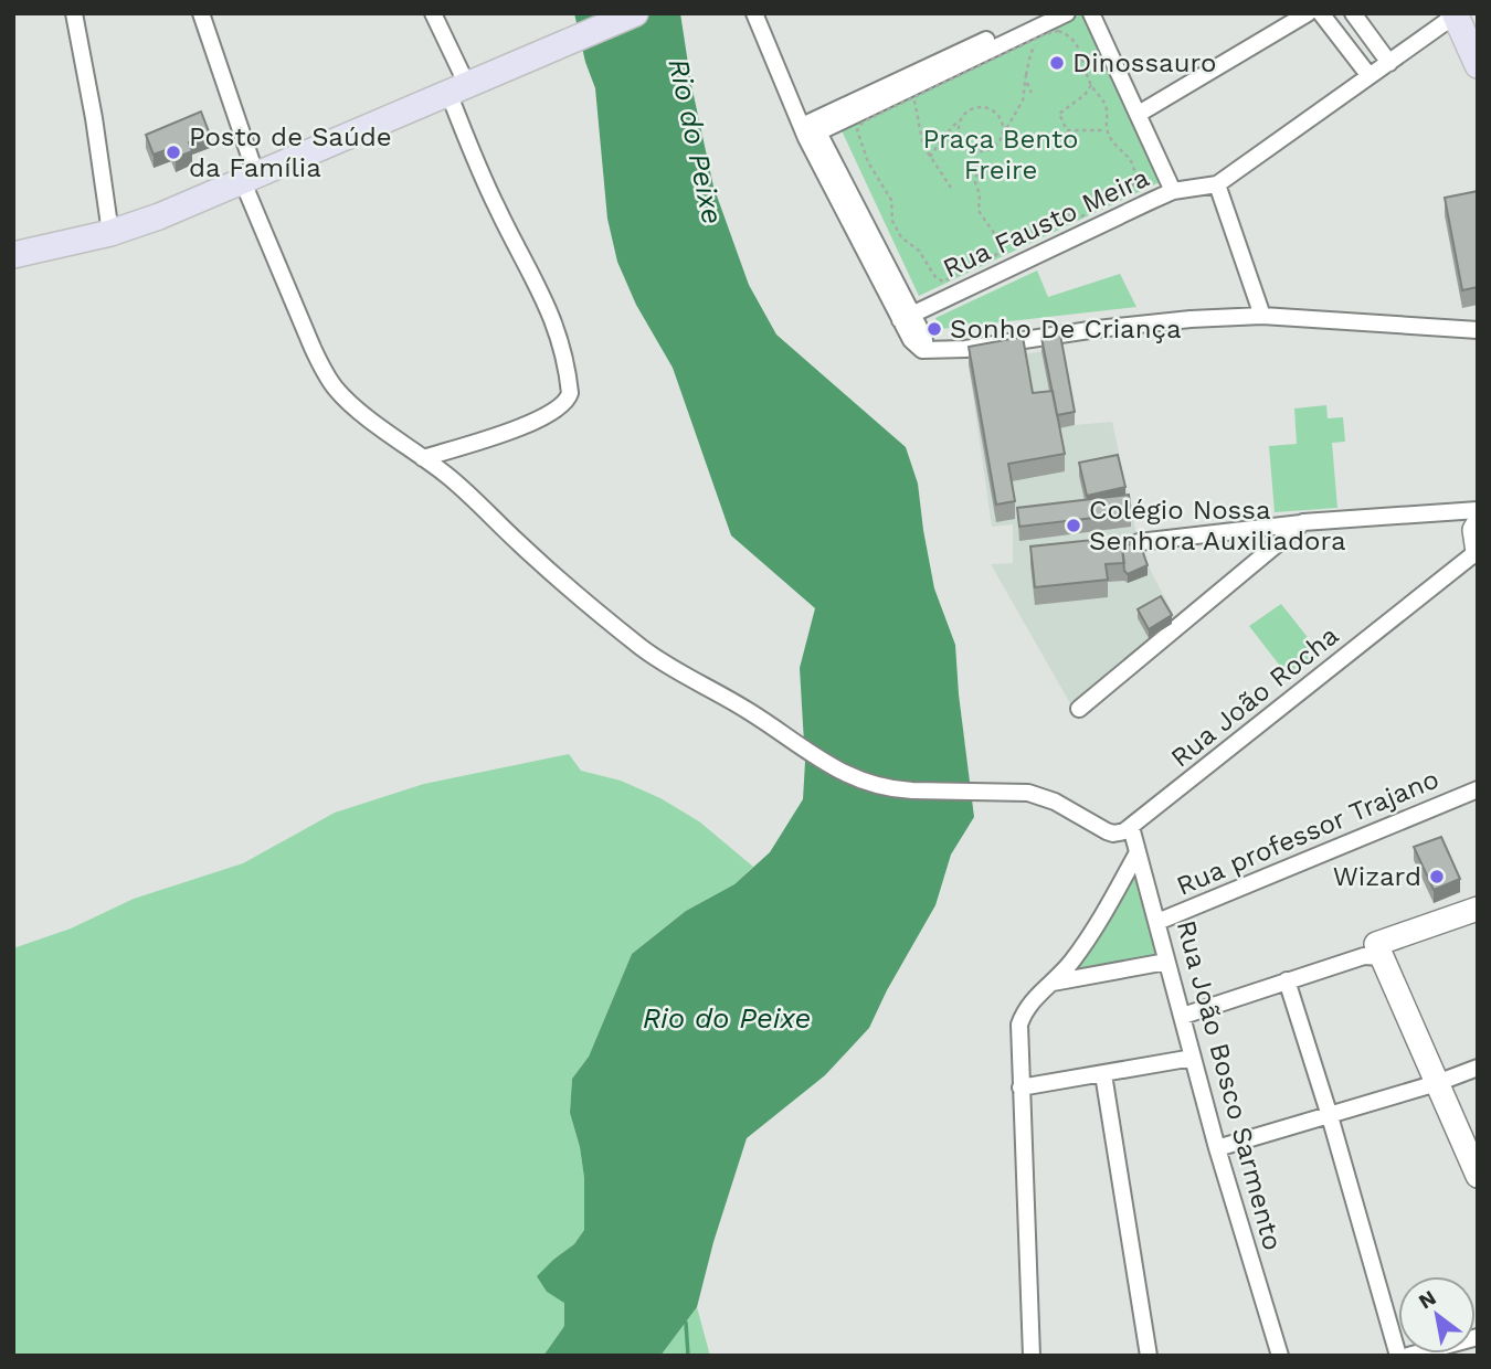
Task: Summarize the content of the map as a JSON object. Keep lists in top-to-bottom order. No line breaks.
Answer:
{"streets":{"street":["Rua Fausto Meira","Rua João Rocha","Rua professor Trajano","Rua João Bosco Sarmento"]},"crossings":[["Rua João Rocha","Rua João Bosco Sarmento"],["Rua professor Trajano","Rua João Bosco Sarmento"]],"water":["Rio do Peixe"],"parks":["Praça Bento Freire"],"places":["Dinossauro","Posto de Saúde da Família","Sonho De Criança","Colégio Nossa Senhora Auxiliadora","Wizard"],"north":"top left"}
